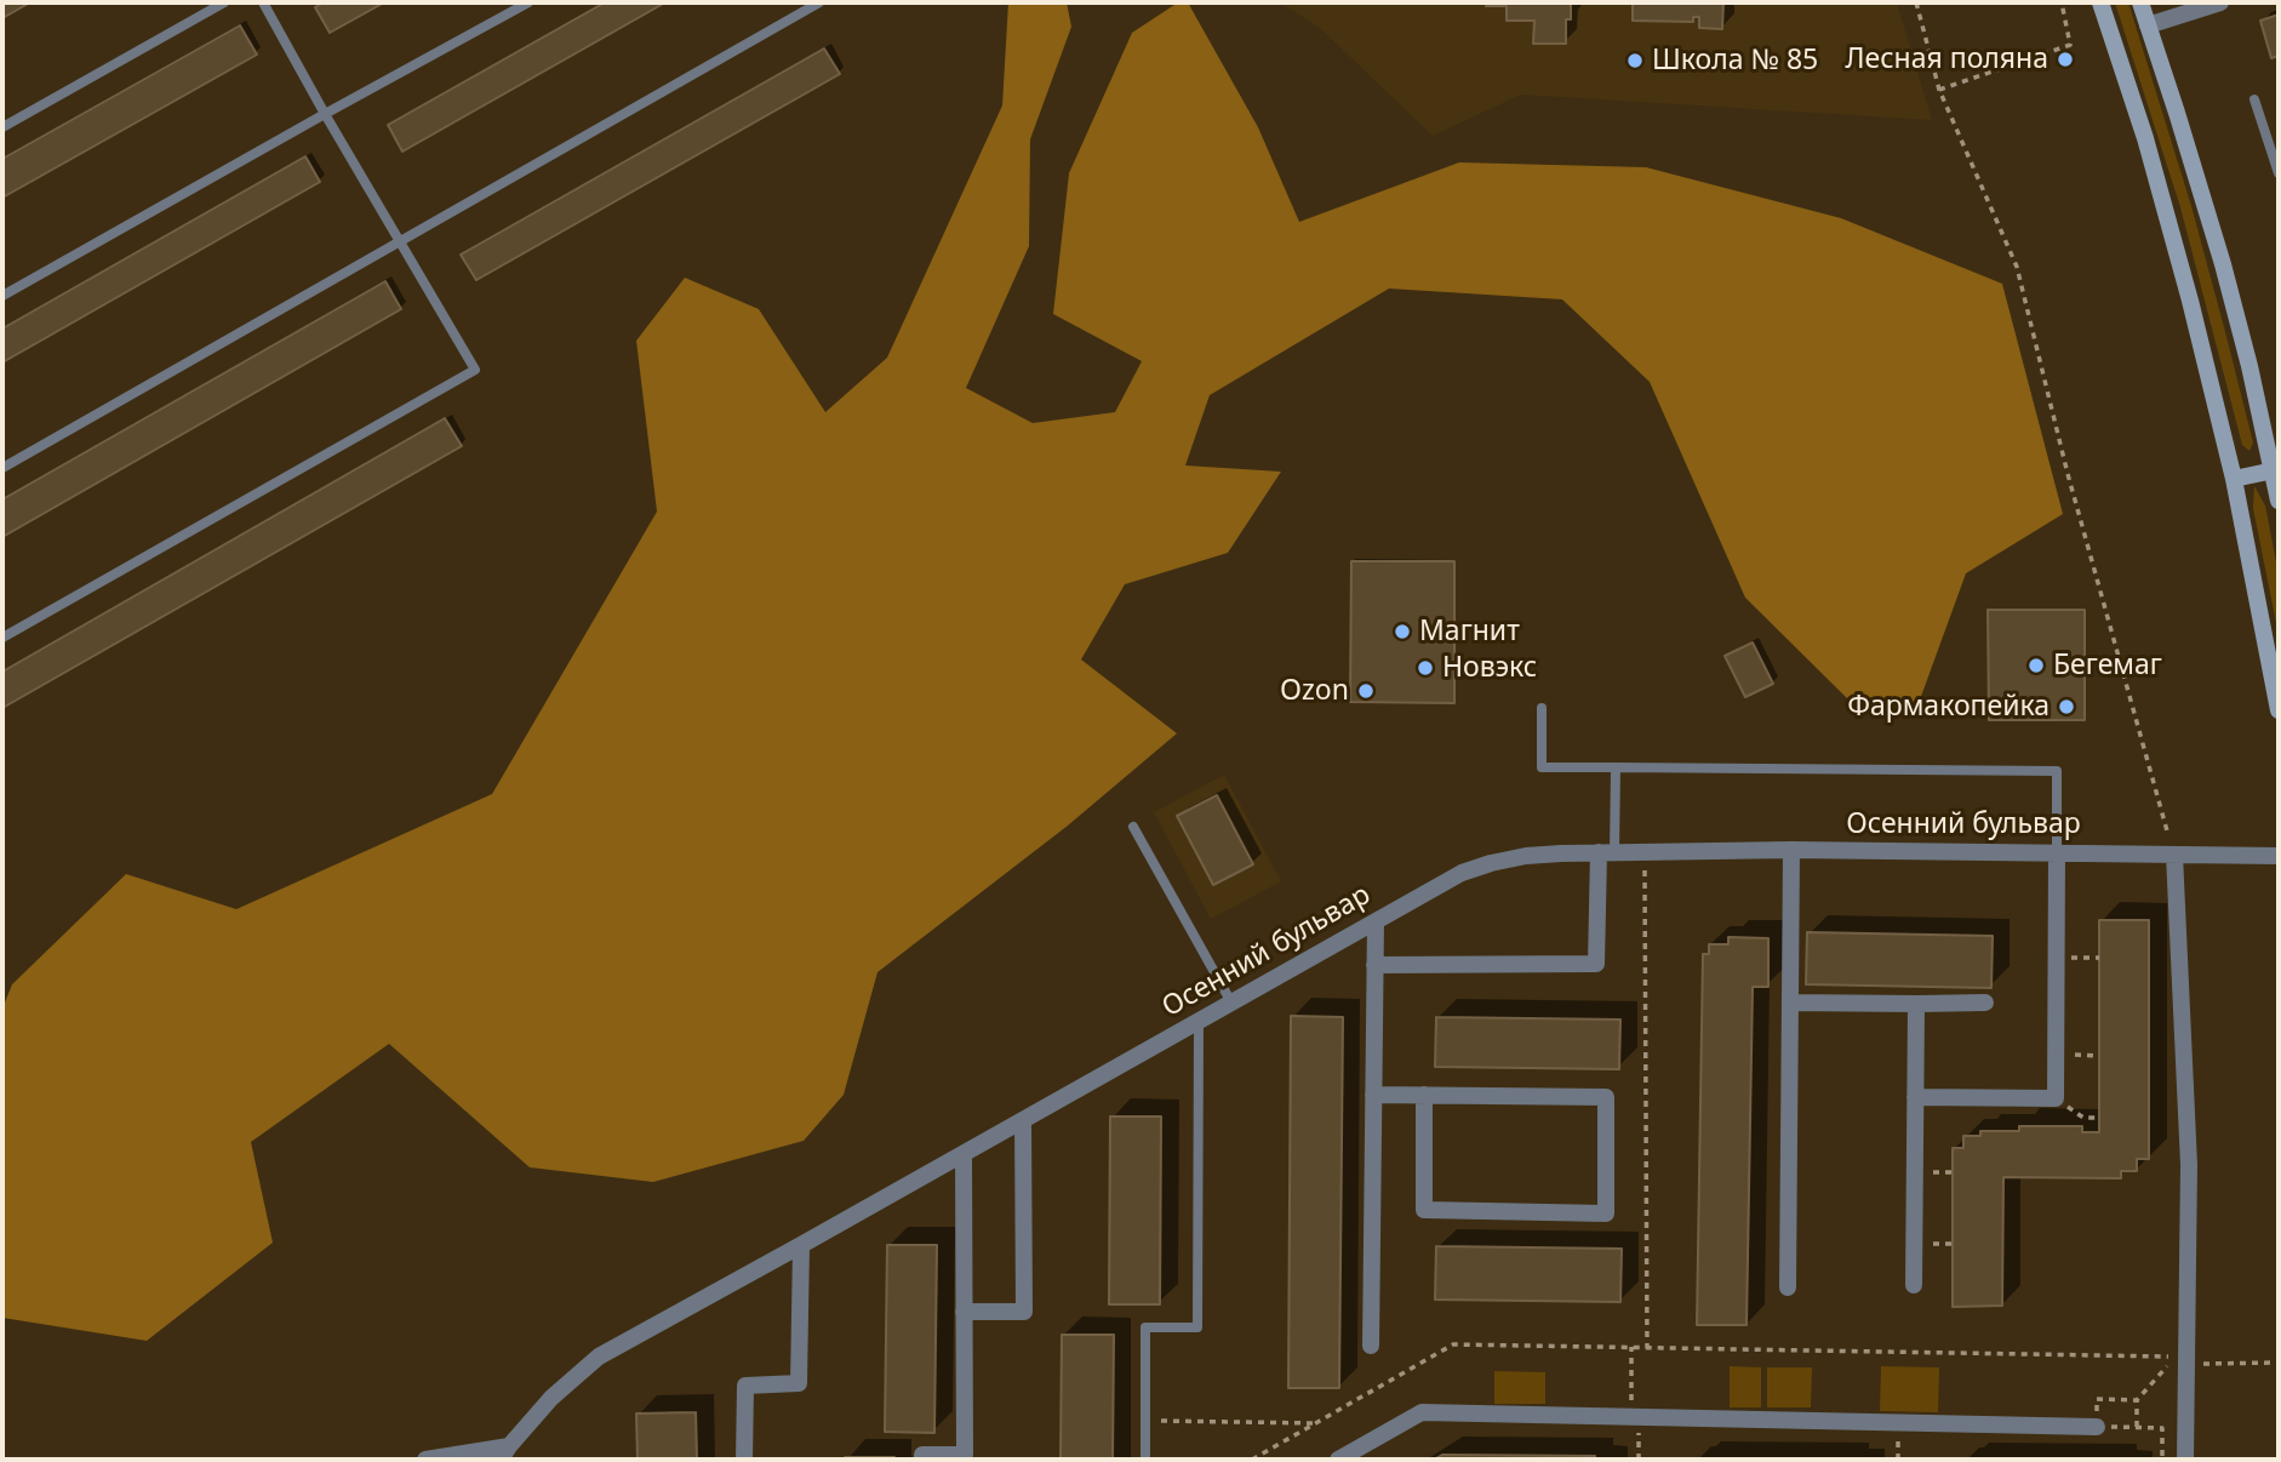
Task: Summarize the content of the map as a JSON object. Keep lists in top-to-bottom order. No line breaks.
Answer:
{"streets":{"street":["Осенний бульвар"]},"places":["Лесная поляна","Школа № 85","Магнит","Бегемаг","Новэкс","Ozon","Фармакопейка"]}
